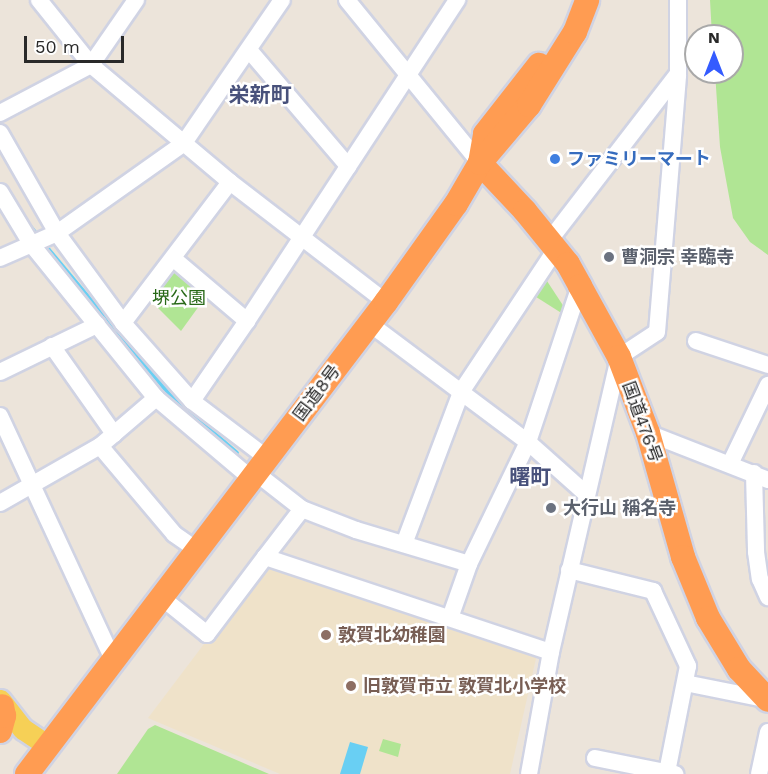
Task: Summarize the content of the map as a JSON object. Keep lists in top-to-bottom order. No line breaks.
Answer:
{"streets":{"highway":["国道8号","国道476号"]},"crossings":[["国道8号","国道476号"]],"districts":["栄新町","曙町"],"parks":["堺公園"],"places":["ファミリーマート","曹洞宗 幸臨寺","大行山 稱名寺","敦賀北幼稚園","旧敦賀市立 敦賀北小学校"],"scale_bar":"50 m","north":"top"}
